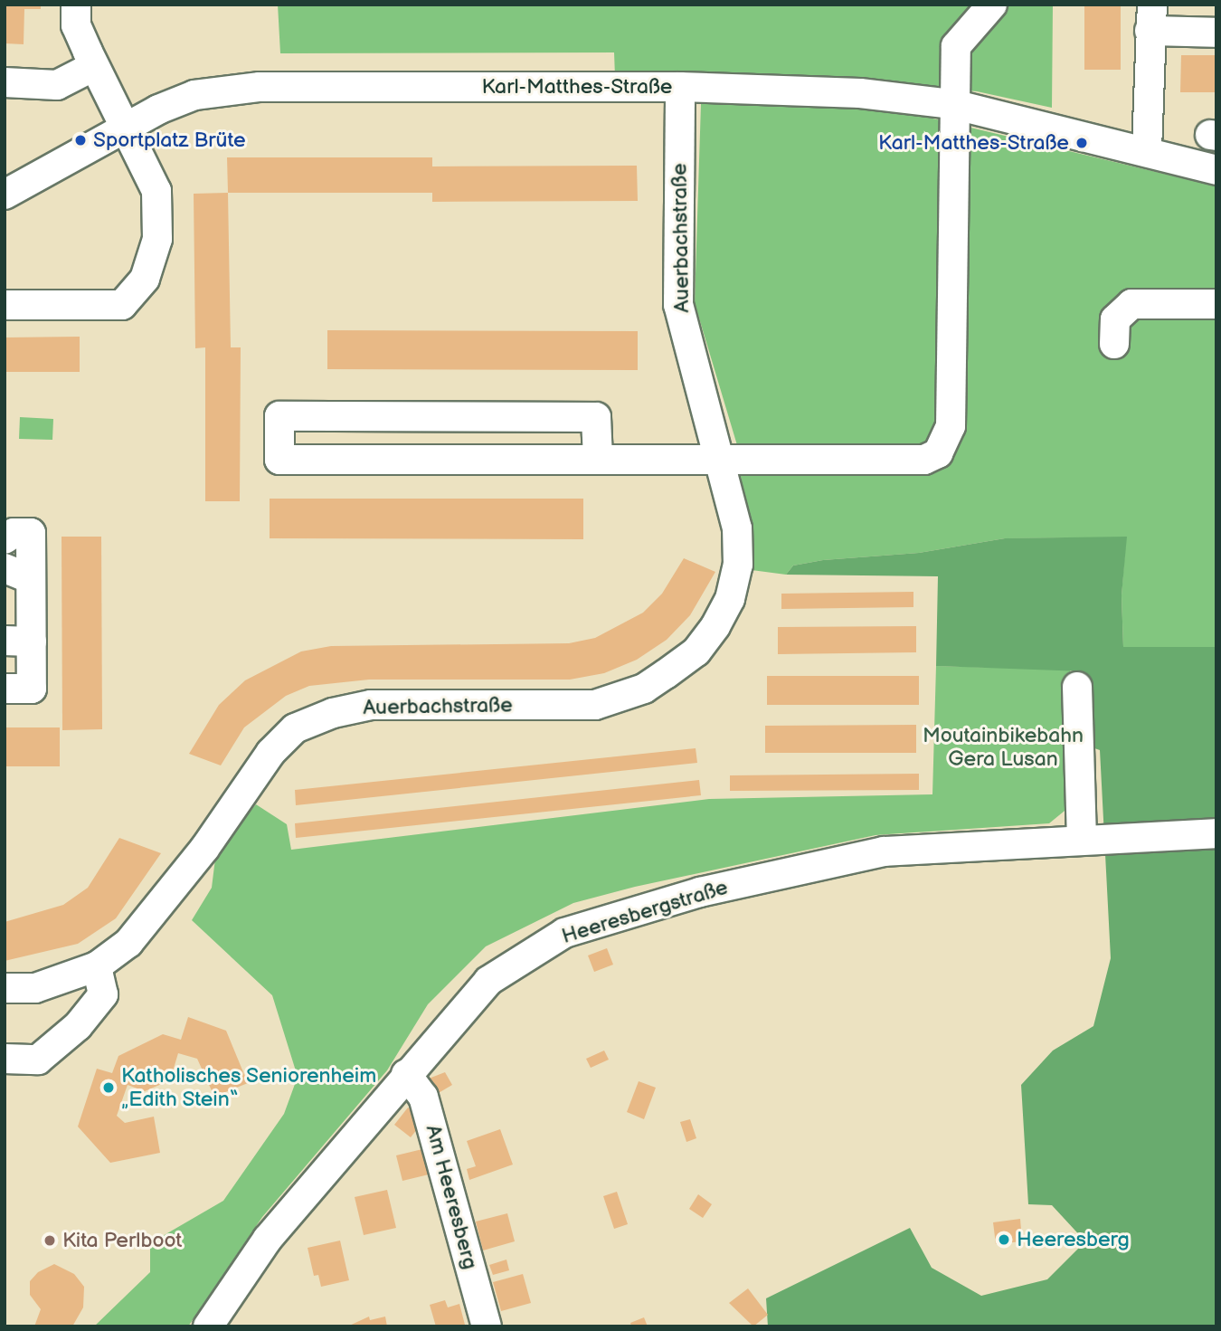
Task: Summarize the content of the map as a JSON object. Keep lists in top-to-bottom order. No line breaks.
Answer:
{"streets":{"street":["Karl-Matthes-Straße","Auerbachstraße","Heeresbergstraße","Am Heeresberg"]},"crossings":[["Karl-Matthes-Straße","Auerbachstraße"],["Heeresbergstraße","Am Heeresberg"]],"parks":["Moutainbikebahn Gera Lusan"],"places":["Sportplatz Brüte","Karl-Matthes-Straße","Katholisches Seniorenheim „Edith Stein“","Heeresberg","Kita Perlboot"]}
